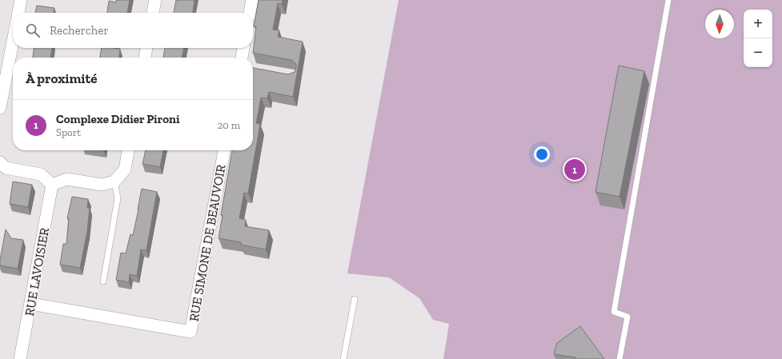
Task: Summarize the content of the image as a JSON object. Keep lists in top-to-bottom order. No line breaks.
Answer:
{"streets":{"street":["RUE SIMONE DE BEAUVOIR","RUE LAVOISIER"]},"crossings":[["RUE SIMONE DE BEAUVOIR","RUE LAVOISIER"]],"north":"bottom","page":{"map_buttons":["+","−"],"search":"Rechercher","heading":"À proximité","list":[{"mark":"1","name":"Complexe Didier Pironi","note":"Sport","value":"20 m"}],"pins":"1"}}
